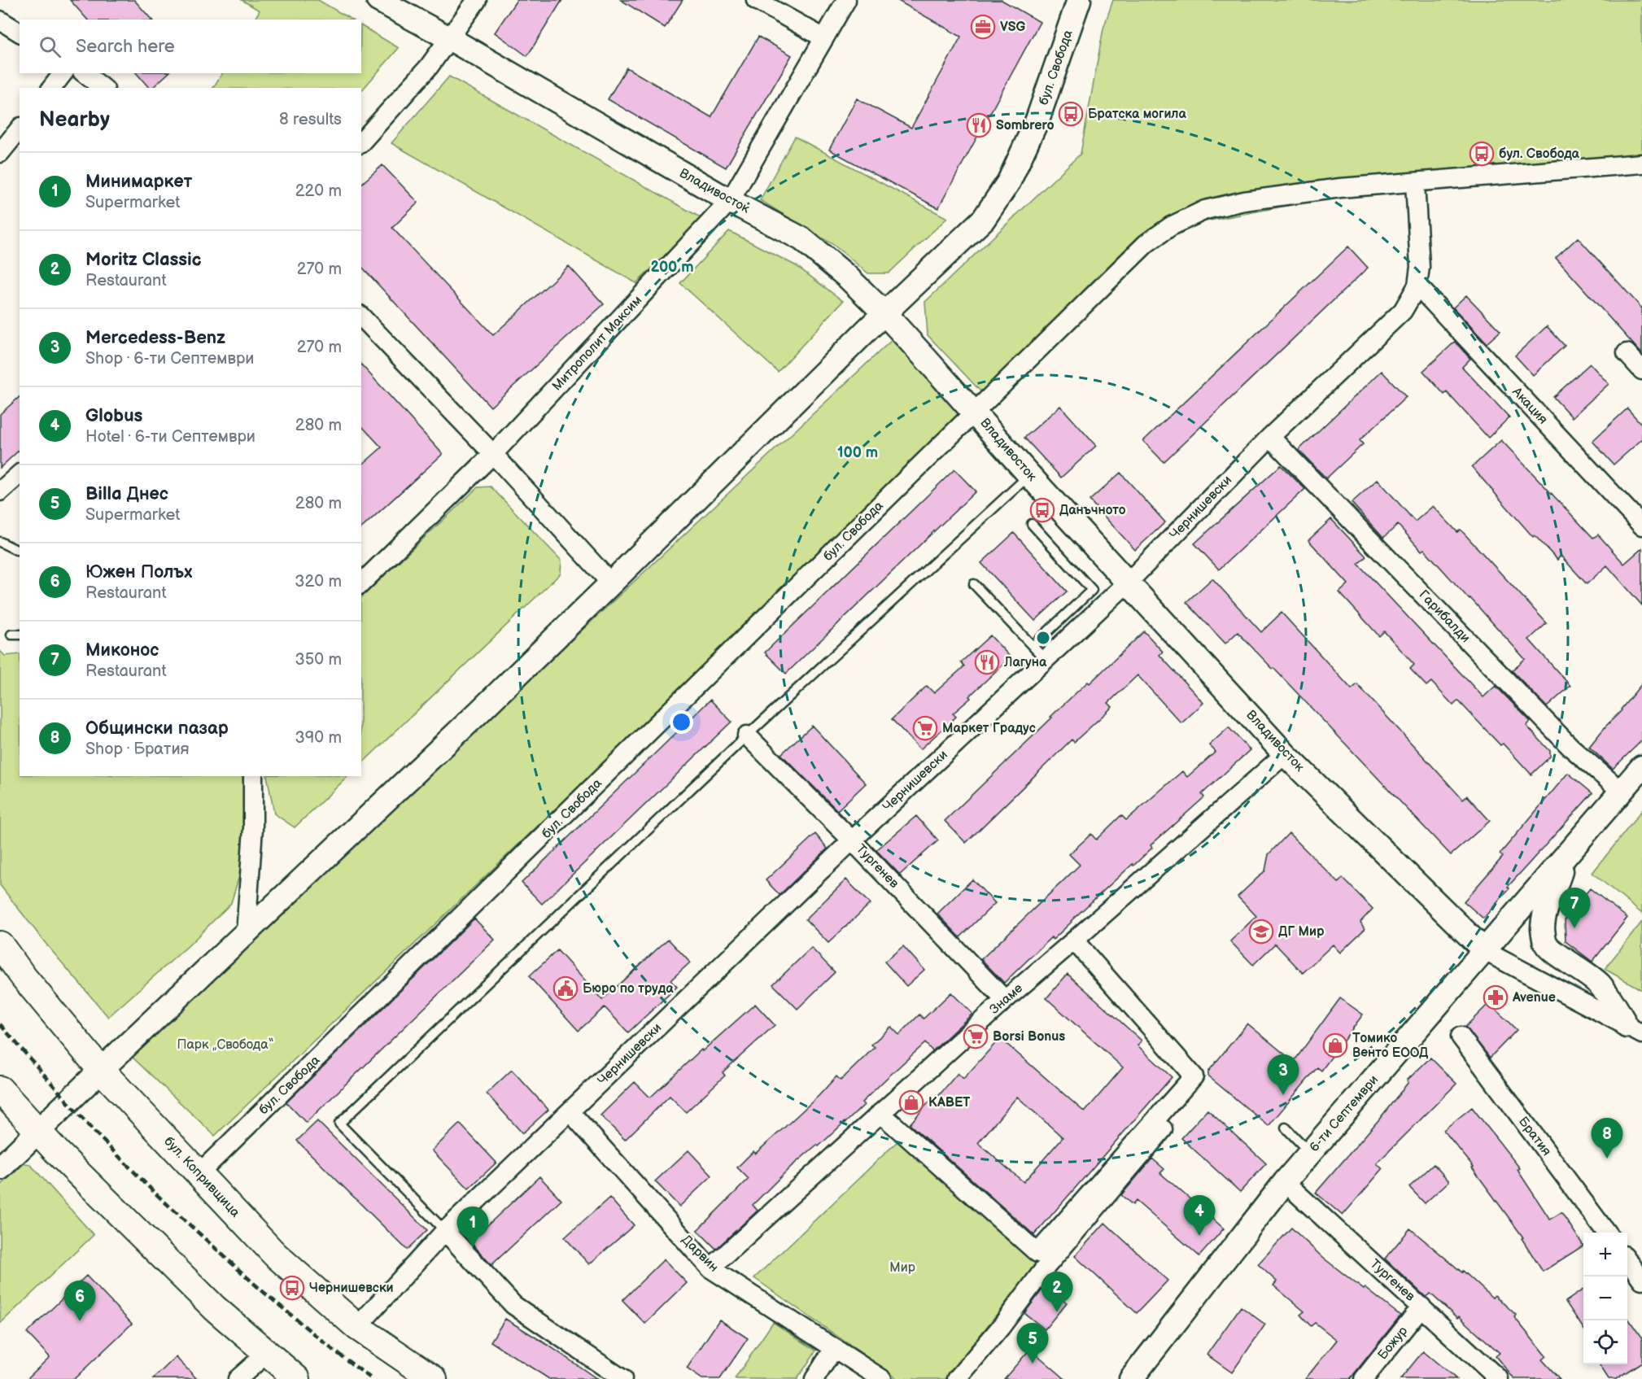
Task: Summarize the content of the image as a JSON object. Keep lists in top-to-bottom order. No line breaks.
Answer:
{"streets":{"main road":["бул. Копривщица"],"street":["бул. Свобода","Владивосток","Митрополит Максим","Акация","Чернишевски","Гарибалди","Тургенев","Знаме","6-ти Септември","Братия","Дарвин","Божур"]},"crossings":[["бул. Свобода","Владивосток"],["бул. Свобода","Чернишевски"],["бул. Свобода","бул. Копривщица"],["Владивосток","Митрополит Максим"],["Владивосток","Чернишевски"],["Владивосток","Знаме"],["Владивосток","6-ти Септември"],["Акация","Чернишевски"],["Чернишевски","Гарибалди"],["Чернишевски","Тургенев"],["Чернишевски","бул. Копривщица"],["Чернишевски","Дарвин"],["Гарибалди","6-ти Септември"],["Тургенев","Знаме"],["Тургенев","6-ти Септември"],["Тургенев","Божур"],["Знаме","Дарвин"]],"parks":["Парк „Свобода“","Мир"],"places":{"office":["VSG"],"bus stop":["Братска могила","бул. Свобода","Данъчното","Чернишевски"],"restaurant":["Sombrero","Лагуна"],"supermarket":["Маркет Градус","Borsi Bonus"],"school or university":["ДГ Мир"],"public building":["Бюро по труда"],"pharmacy":["Avenue"],"shop":["Томико Венто ЕООД","KABET"]},"page":{"search":"Search here","heading":["Nearby","8 results"],"list":[{"mark":"1","name":"Минимаркет","note":"Supermarket","value":"220 m"},{"mark":"2","name":"Moritz Classic","note":"Restaurant","value":"270 m"},{"mark":"3","name":"Mercedess-Benz","note":"Shop · 6-ти Септември","value":"270 m"},{"mark":"4","name":"Globus","note":"Hotel · 6-ти Септември","value":"280 m"},{"mark":"5","name":"Billa Днес","note":"Supermarket","value":"280 m"},{"mark":"6","name":"Южен Полъх","note":"Restaurant","value":"320 m"},{"mark":"7","name":"Миконос","note":"Restaurant","value":"350 m"},{"mark":"8","name":"Общински пазар","note":"Shop · Братия","value":"390 m"}],"pins":["7","3","8","4","1","2","6","5"],"map_buttons":["+","−"]},"rings":["200 m","100 m"]}
